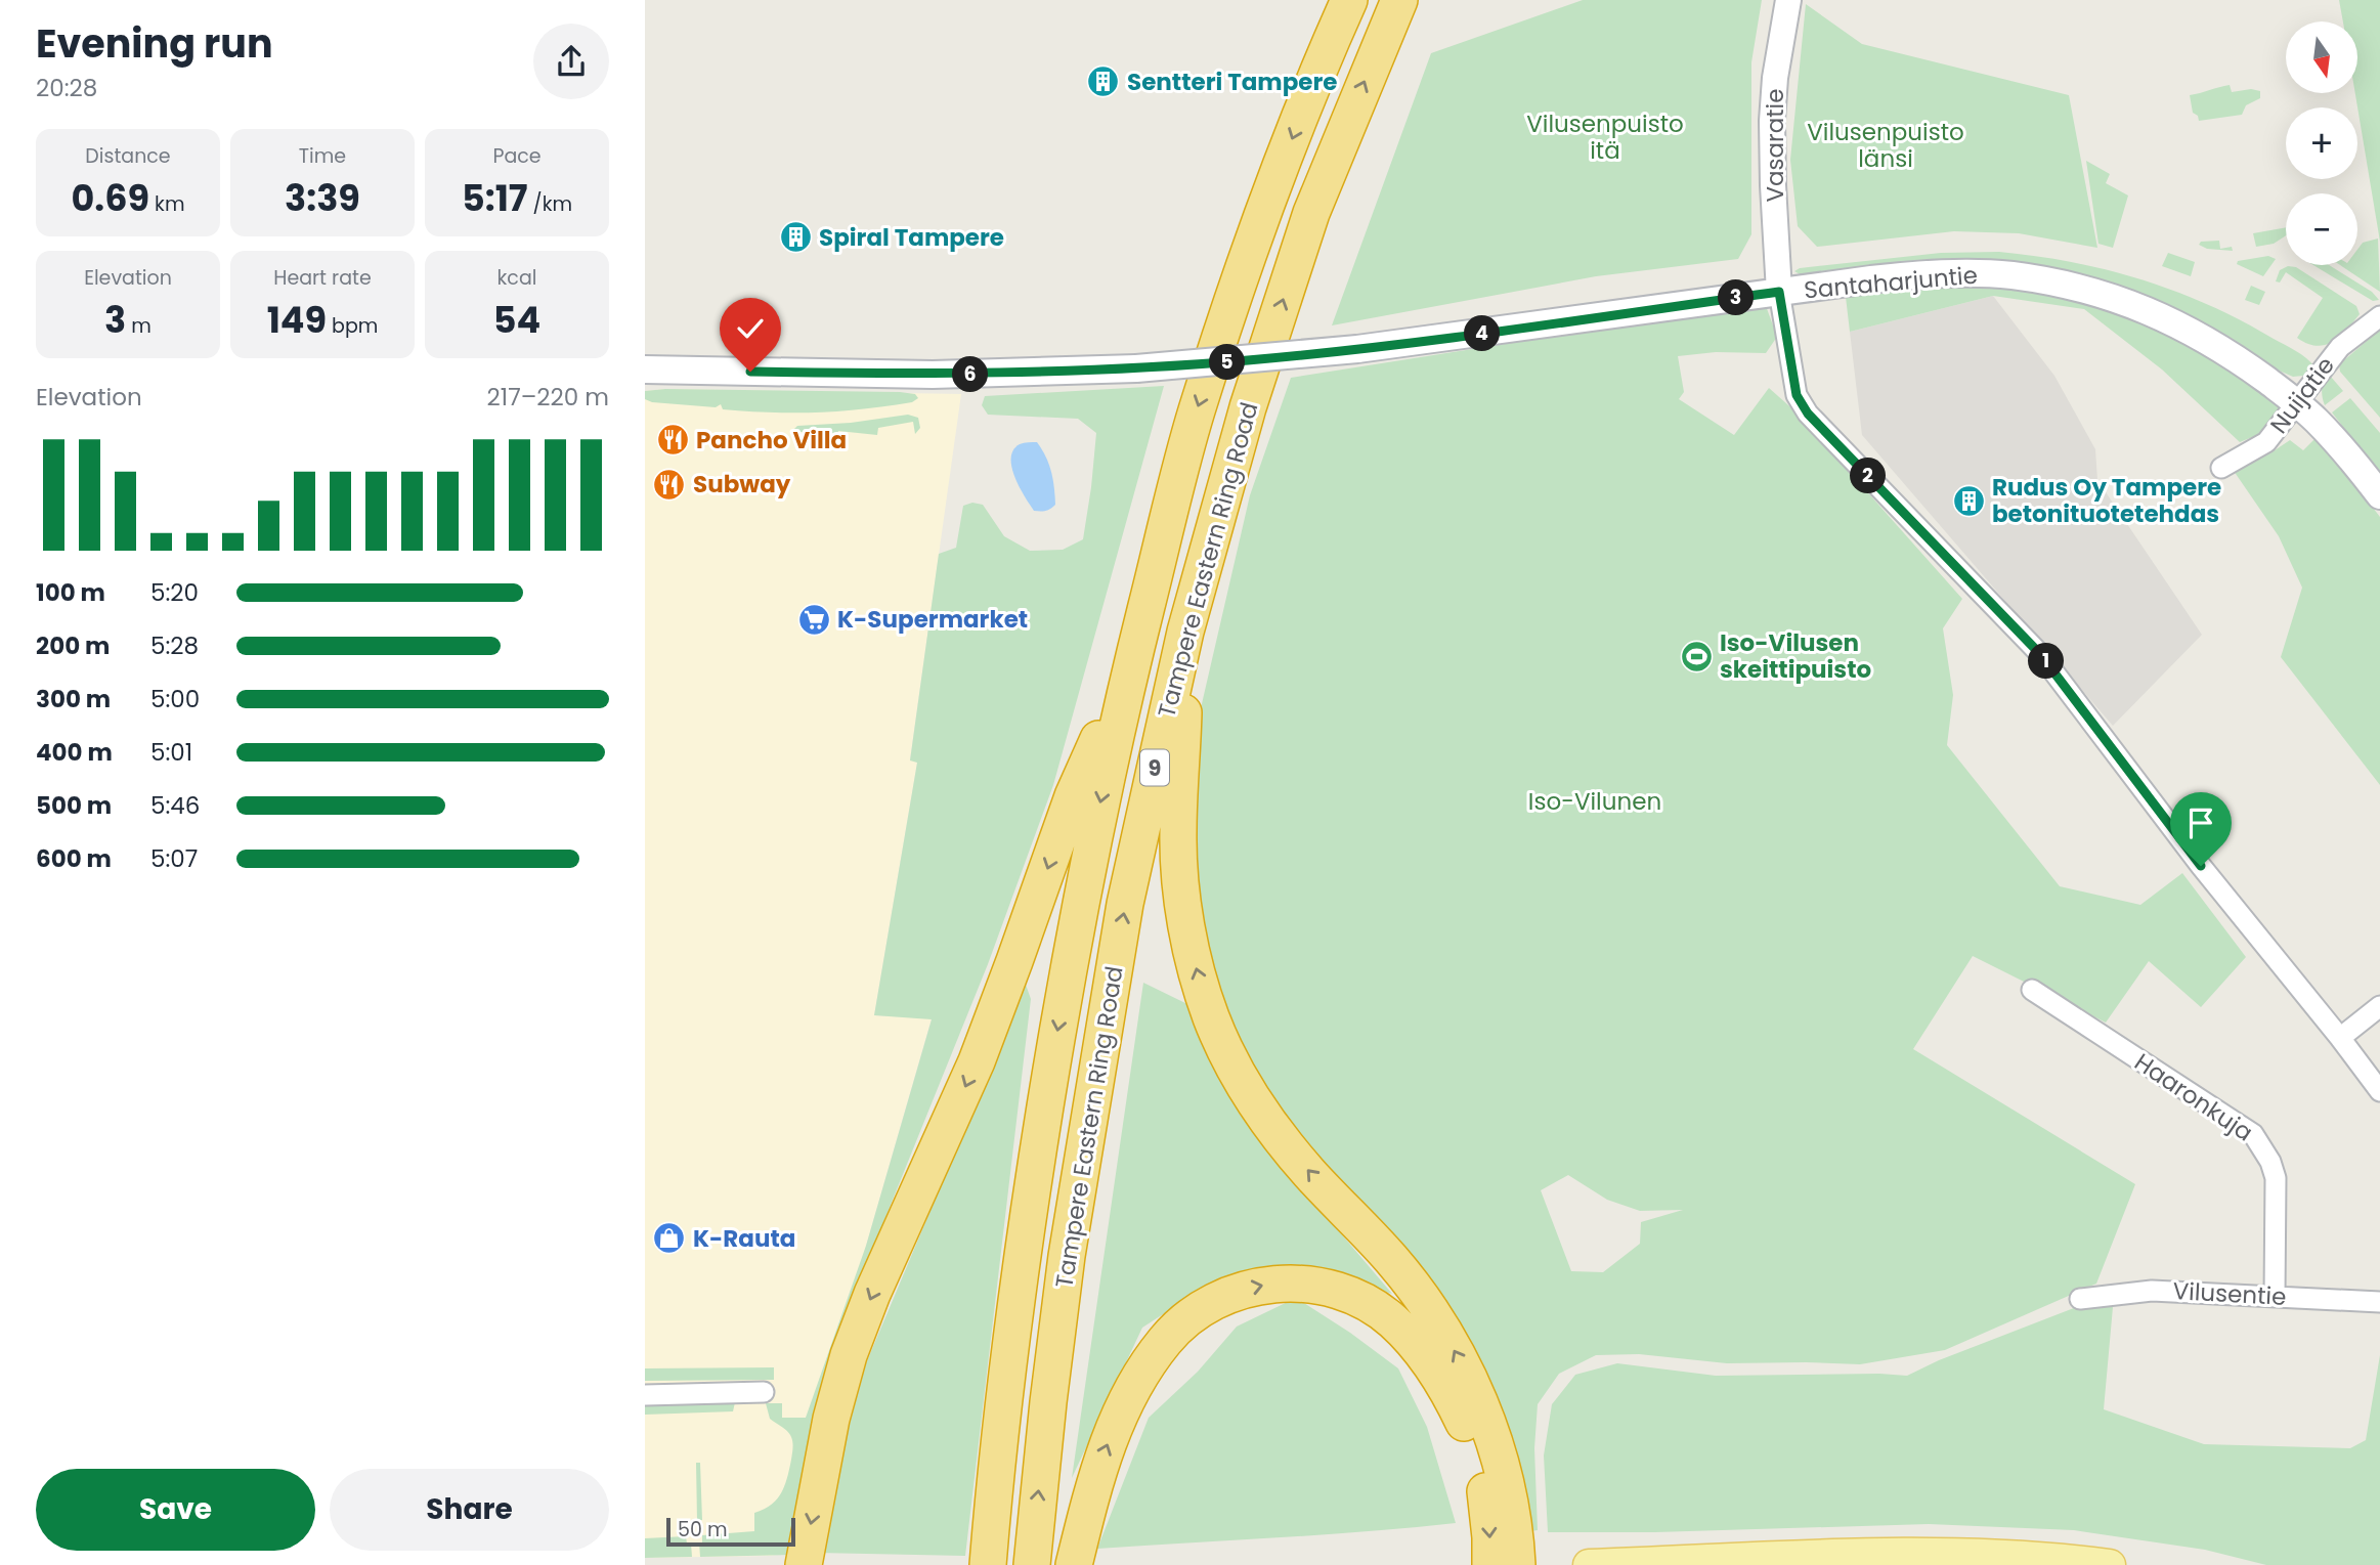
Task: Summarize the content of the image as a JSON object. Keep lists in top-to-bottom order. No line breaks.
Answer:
{"streets":{"highway":["Tampere Eastern Ring Road","9"],"main road":["Santaharjuntie"],"street":["Vasaratie","Nuijatie","Haaronkuja","Vilusentie"]},"crossings":[["Vasaratie","Santaharjuntie"],["Santaharjuntie","Nuijatie"],["Haaronkuja","Vilusentie"]],"parks":["Vilusenpuisto itä","Vilusenpuisto länsi","Iso-Vilunen"],"places":{"building":["Sentteri Tampere","Spiral Tampere","Rudus Oy Tampere betonituotetehdas"],"restaurant":["Pancho Villa","Subway"],"supermarket":["K-Supermarket"],"sports":["Iso-Vilusen skeittipuisto"],"shop":["K-Rauta"]},"scale_bar":"50 m","north":"bottom","page":{"heading":["Evening run","20:28"],"map_buttons":["+","−"],"stats":[["Distance","0.69 km"],["Time","3:39"],["Pace","5:17 /km"],["Elevation","3 m"],["Heart rate","149 bpm"],["kcal","54"]],"pins":["3","4","5","6","2","1"],"chart":["Elevation","217–220 m"],"list":[{"name":"100 m","note":"5:20"},{"name":"200 m","note":"5:28"},{"name":"300 m","note":"5:00"},{"name":"400 m","note":"5:01"},{"name":"500 m","note":"5:46"},{"name":"600 m","note":"5:07"}],"buttons":["Save","Share"],"scale":"50 m"}}
